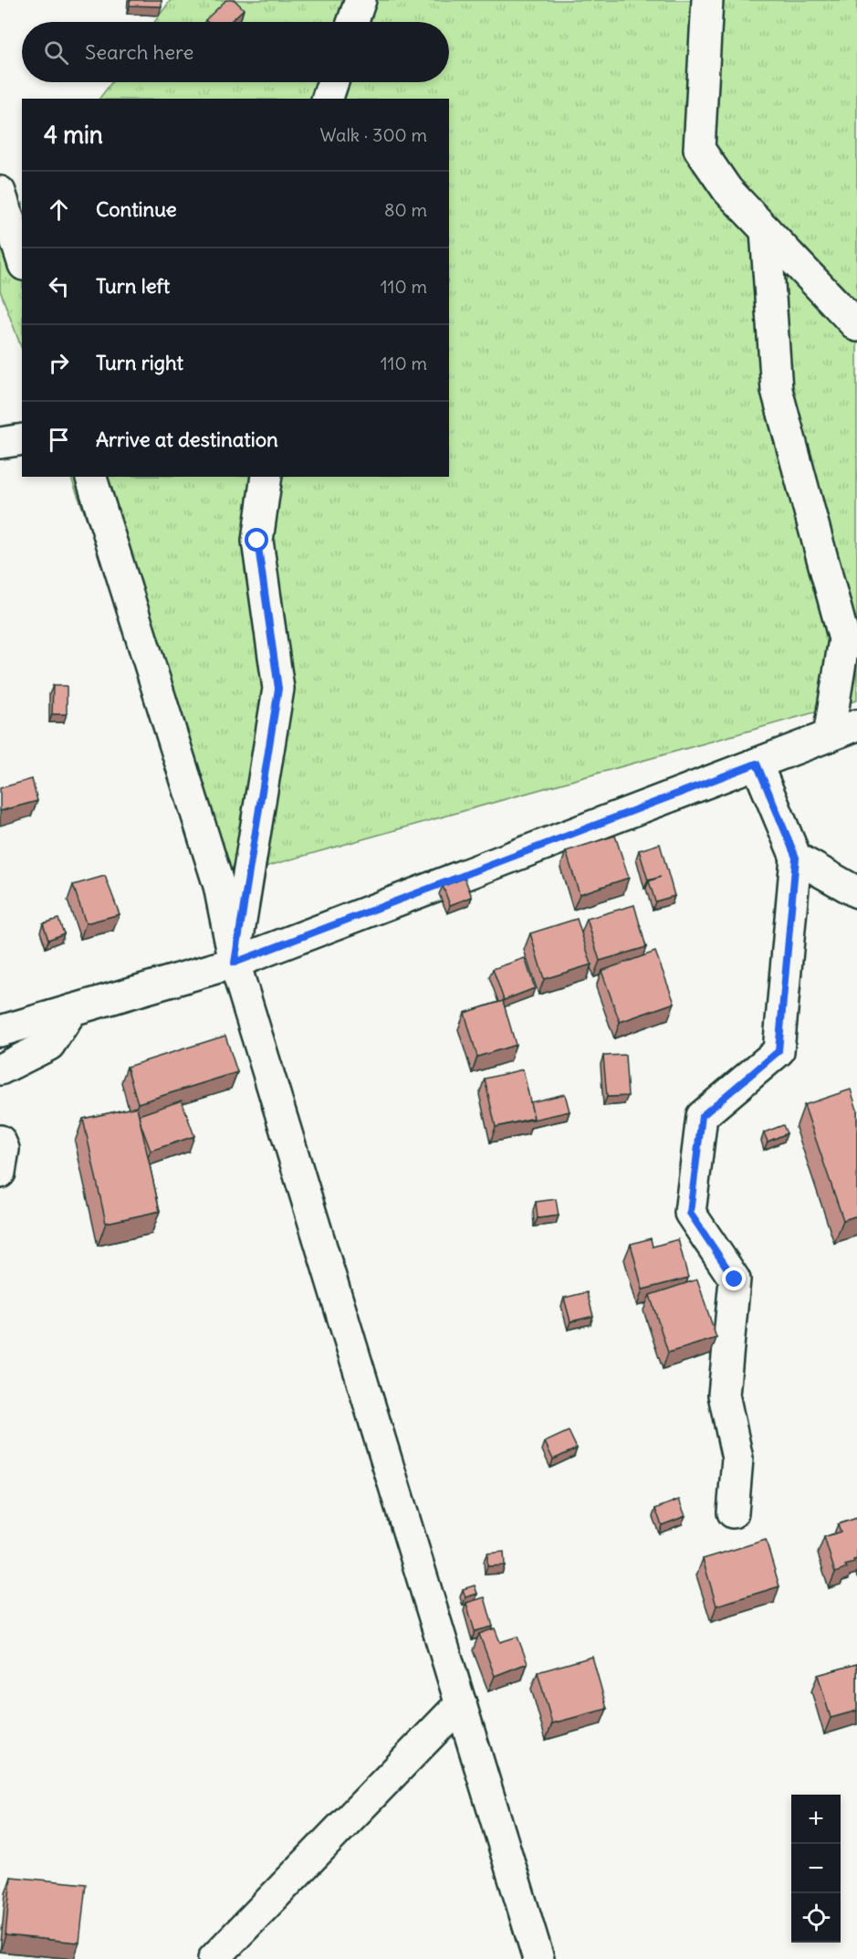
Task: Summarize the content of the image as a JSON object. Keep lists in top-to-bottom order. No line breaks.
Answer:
{"page":{"search":"Search here","heading":["4 min","Walk · 300 m"],"list":[["Continue","80 m"],["Turn left","110 m"],["Turn right","110 m"],"Arrive at destination"],"map_buttons":["+","−"]}}
